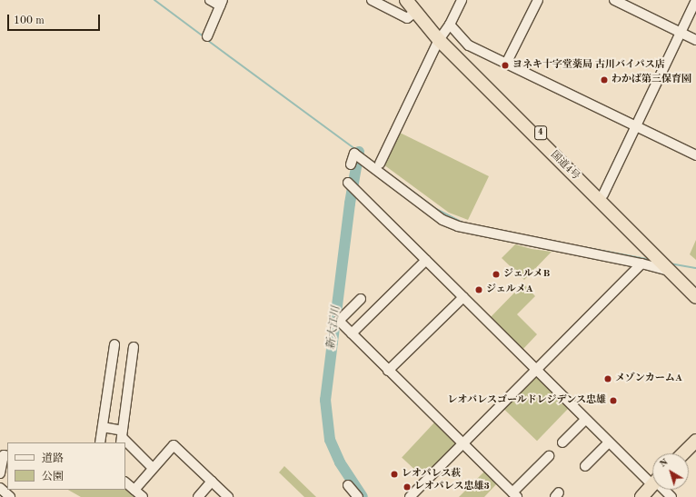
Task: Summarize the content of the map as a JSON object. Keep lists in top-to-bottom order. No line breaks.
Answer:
{"streets":{"highway":["4","国道4号"]},"water":["新大江川"],"places":["ヨネキ十字堂薬局 古川バイパス店","わかば第三保育園","ジェルメB","ジェルメA","メゾンカームA","レオパレスゴールドレジデンス忠雄","レオパレス萩","レオパレス忠雄3"],"legend":["道路","公園"],"scale_bar":"100 m","north":"top left"}
